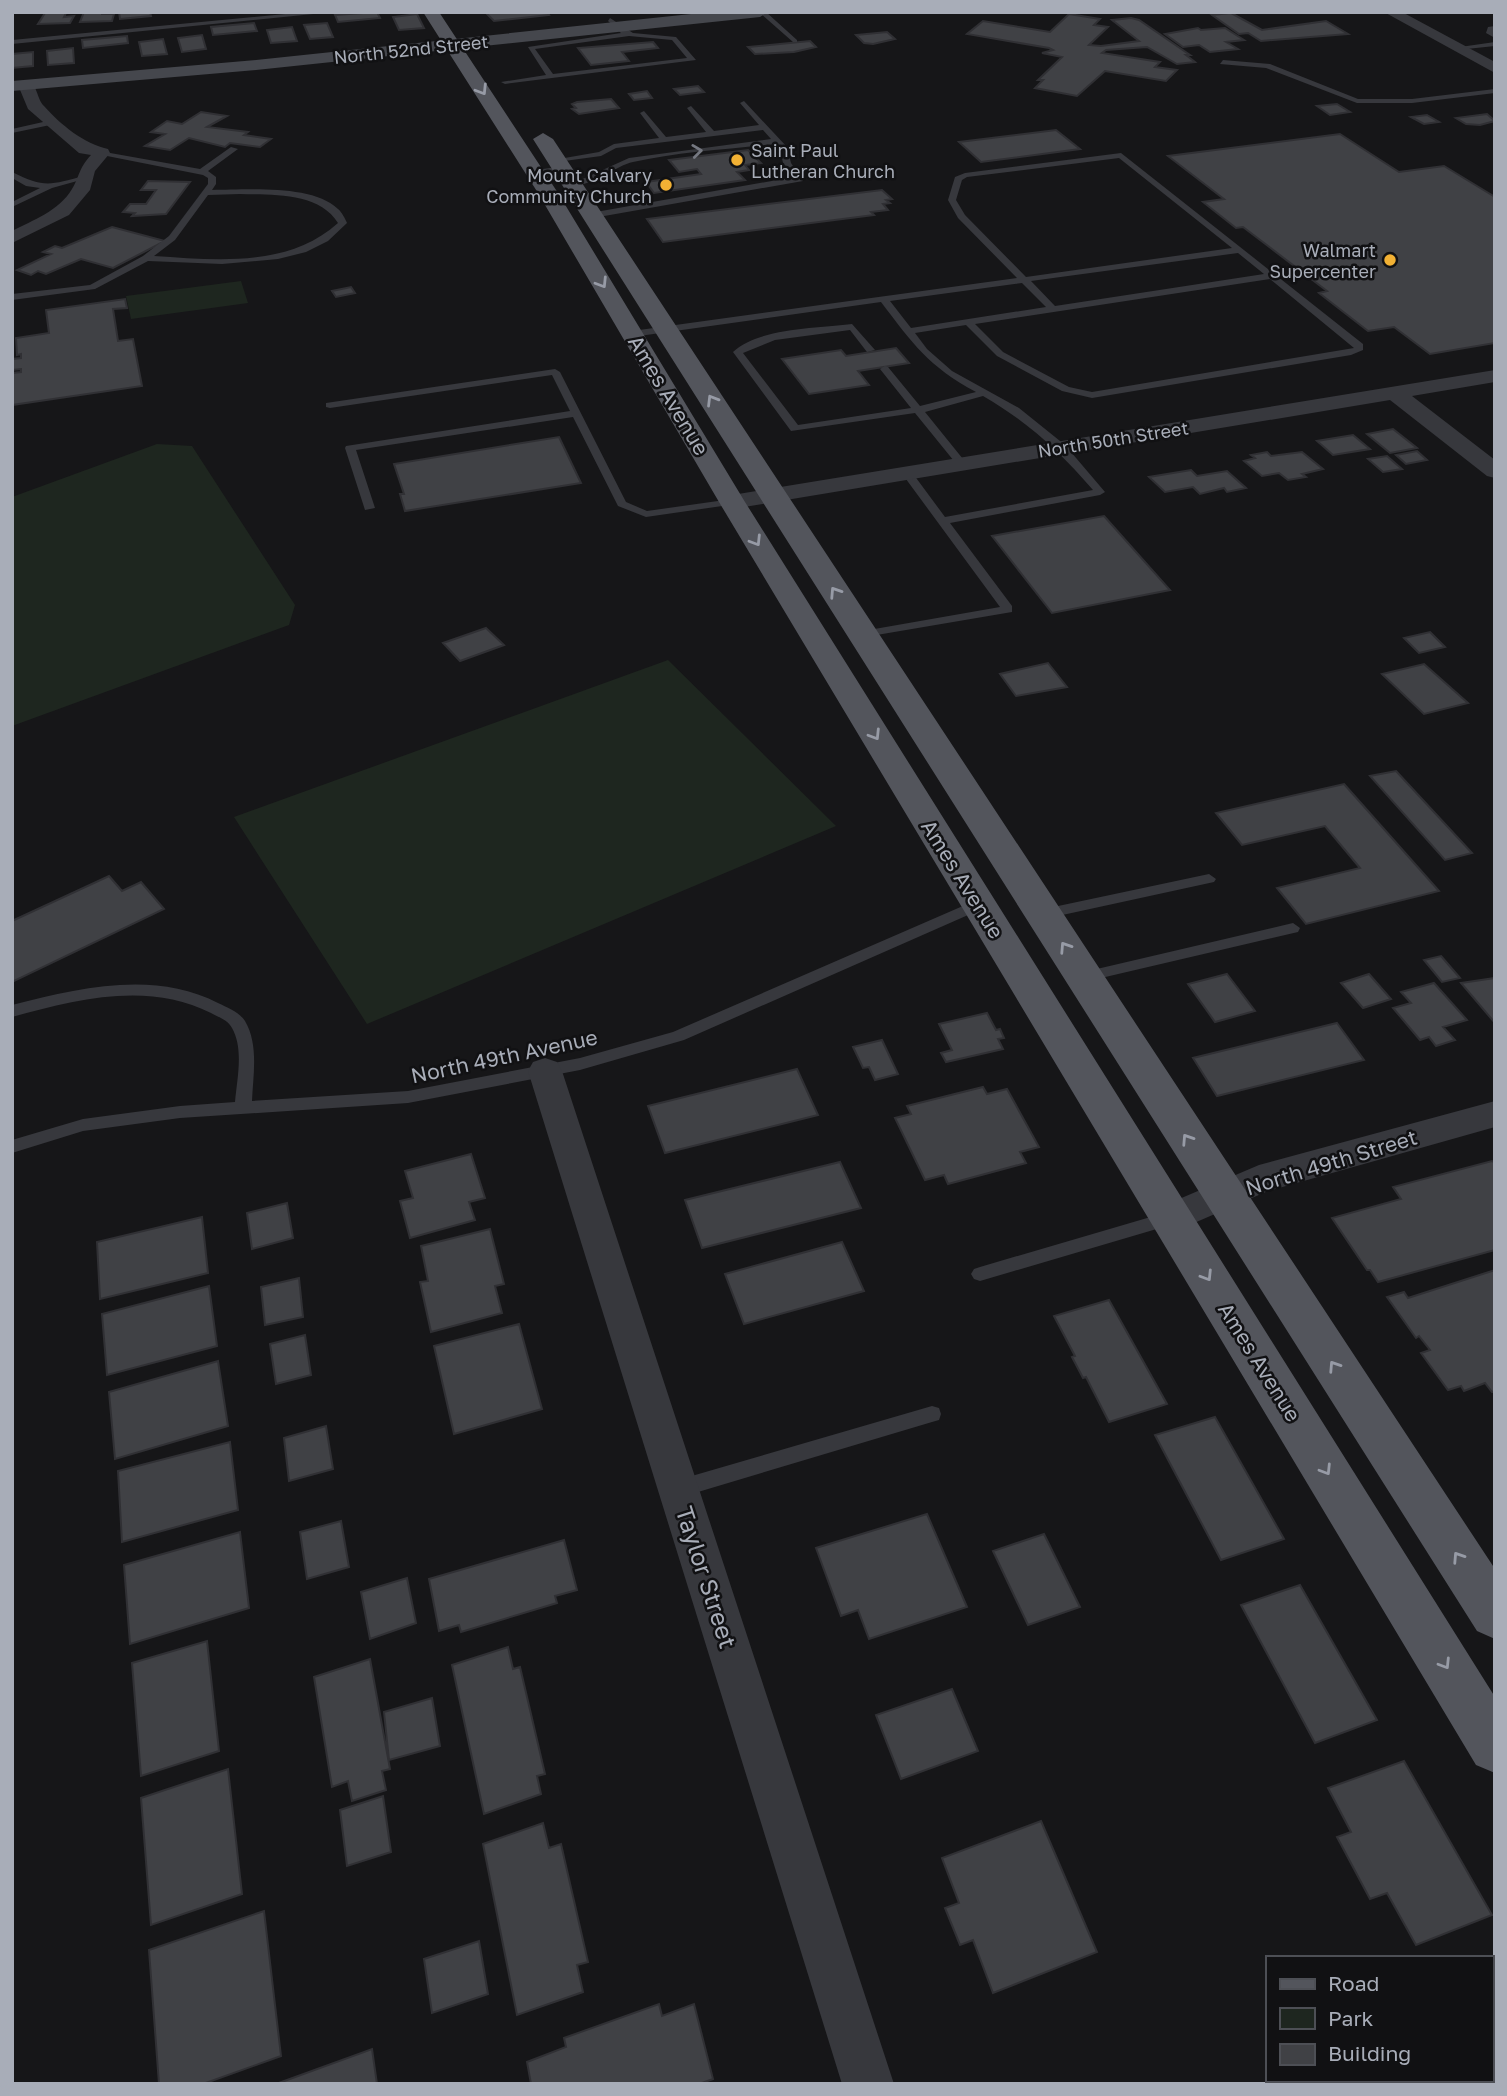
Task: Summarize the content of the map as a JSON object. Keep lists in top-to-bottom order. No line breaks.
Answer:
{"streets":{"main road":["North 52nd Street","Ames Avenue"],"street":["North 50th Street","North 49th Street","Taylor Street"],"lane":["North 49th Avenue"]},"crossings":[["North 52nd Street","Ames Avenue"],["Ames Avenue","North 50th Street"],["Ames Avenue","North 49th Avenue"],["Ames Avenue","North 49th Street"],["North 49th Avenue","Taylor Street"]],"places":["Saint Paul Lutheran Church","Mount Calvary Community Church","Walmart Supercenter"],"legend":["Road","Park","Building"]}
